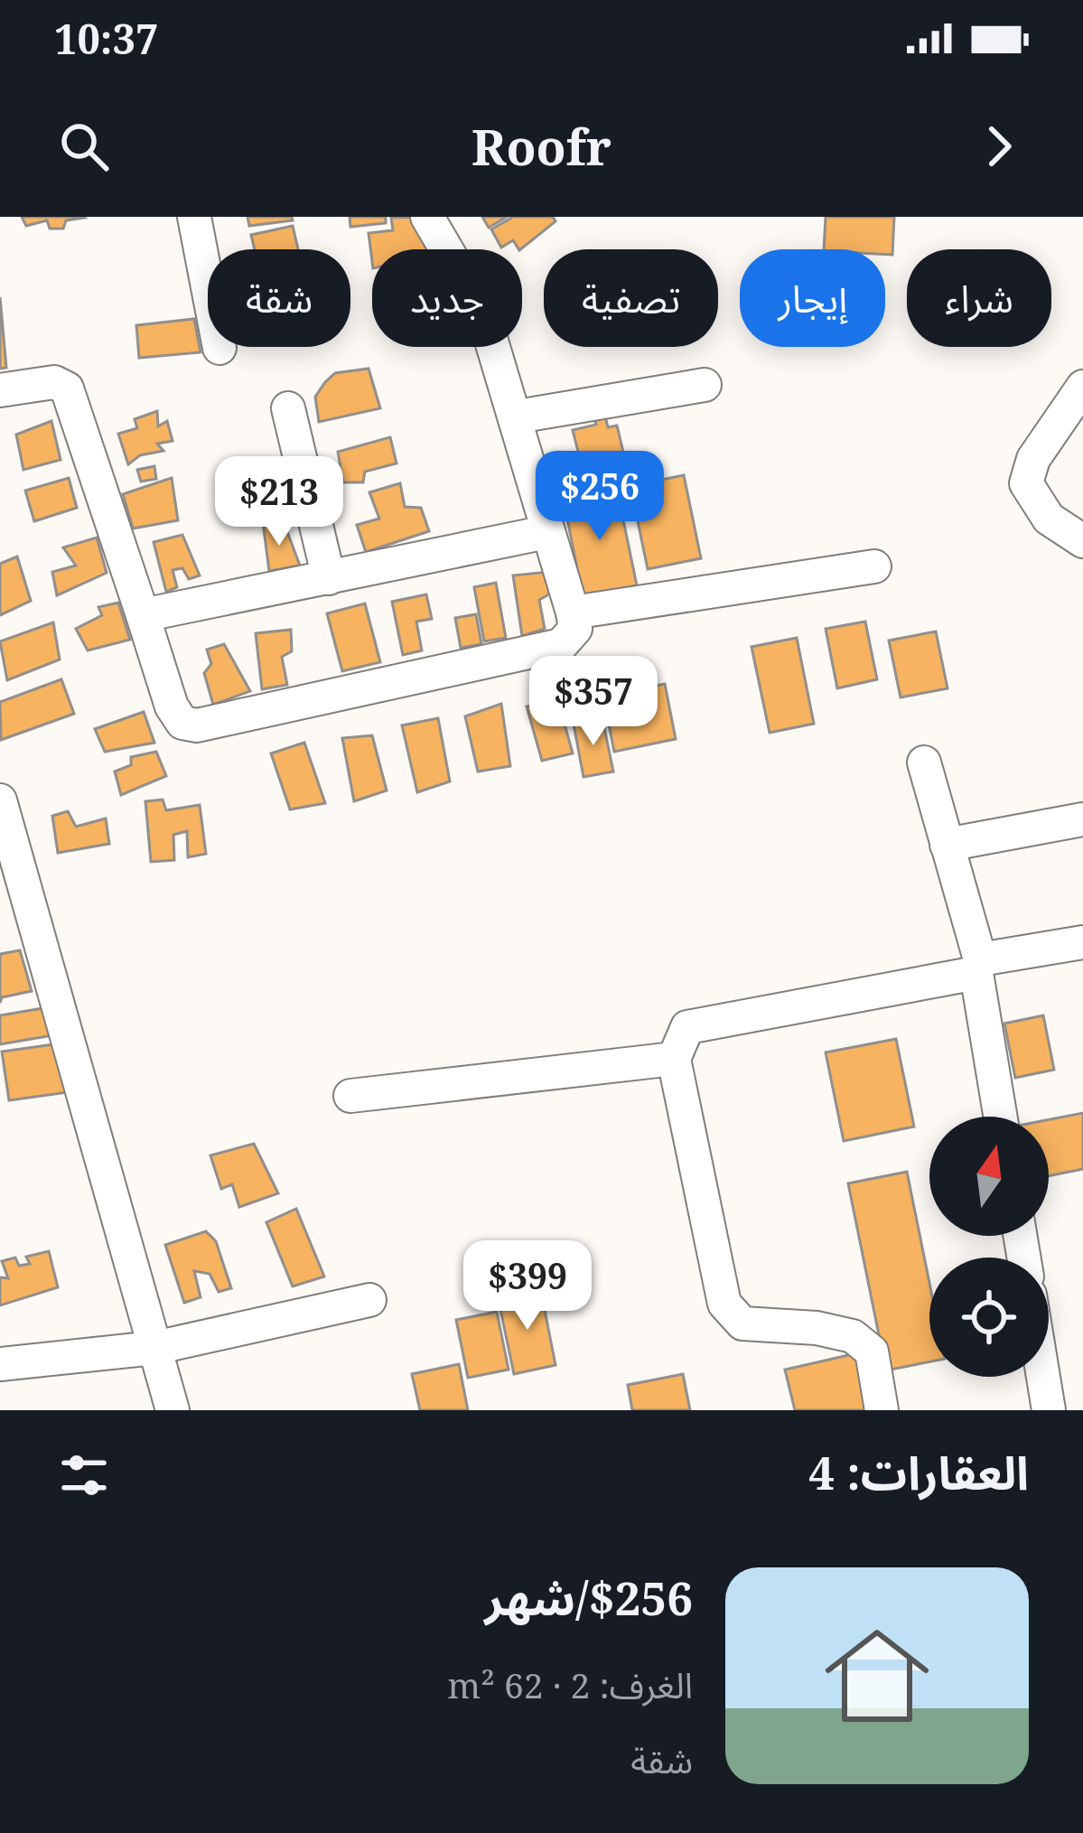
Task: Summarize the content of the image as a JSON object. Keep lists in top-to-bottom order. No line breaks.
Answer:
{"north":"top","page":{"status":"10:37","header":"Roofr","chip":["شراء","إيجار","تصفية","جديد","شقة"],"price":["$256","$213","$357","$399"],"heading":"العقارات: 4","list":[{"name":"$256/شهر","note":"الغرف: 2 · 62 m² · شقة"}]}}
